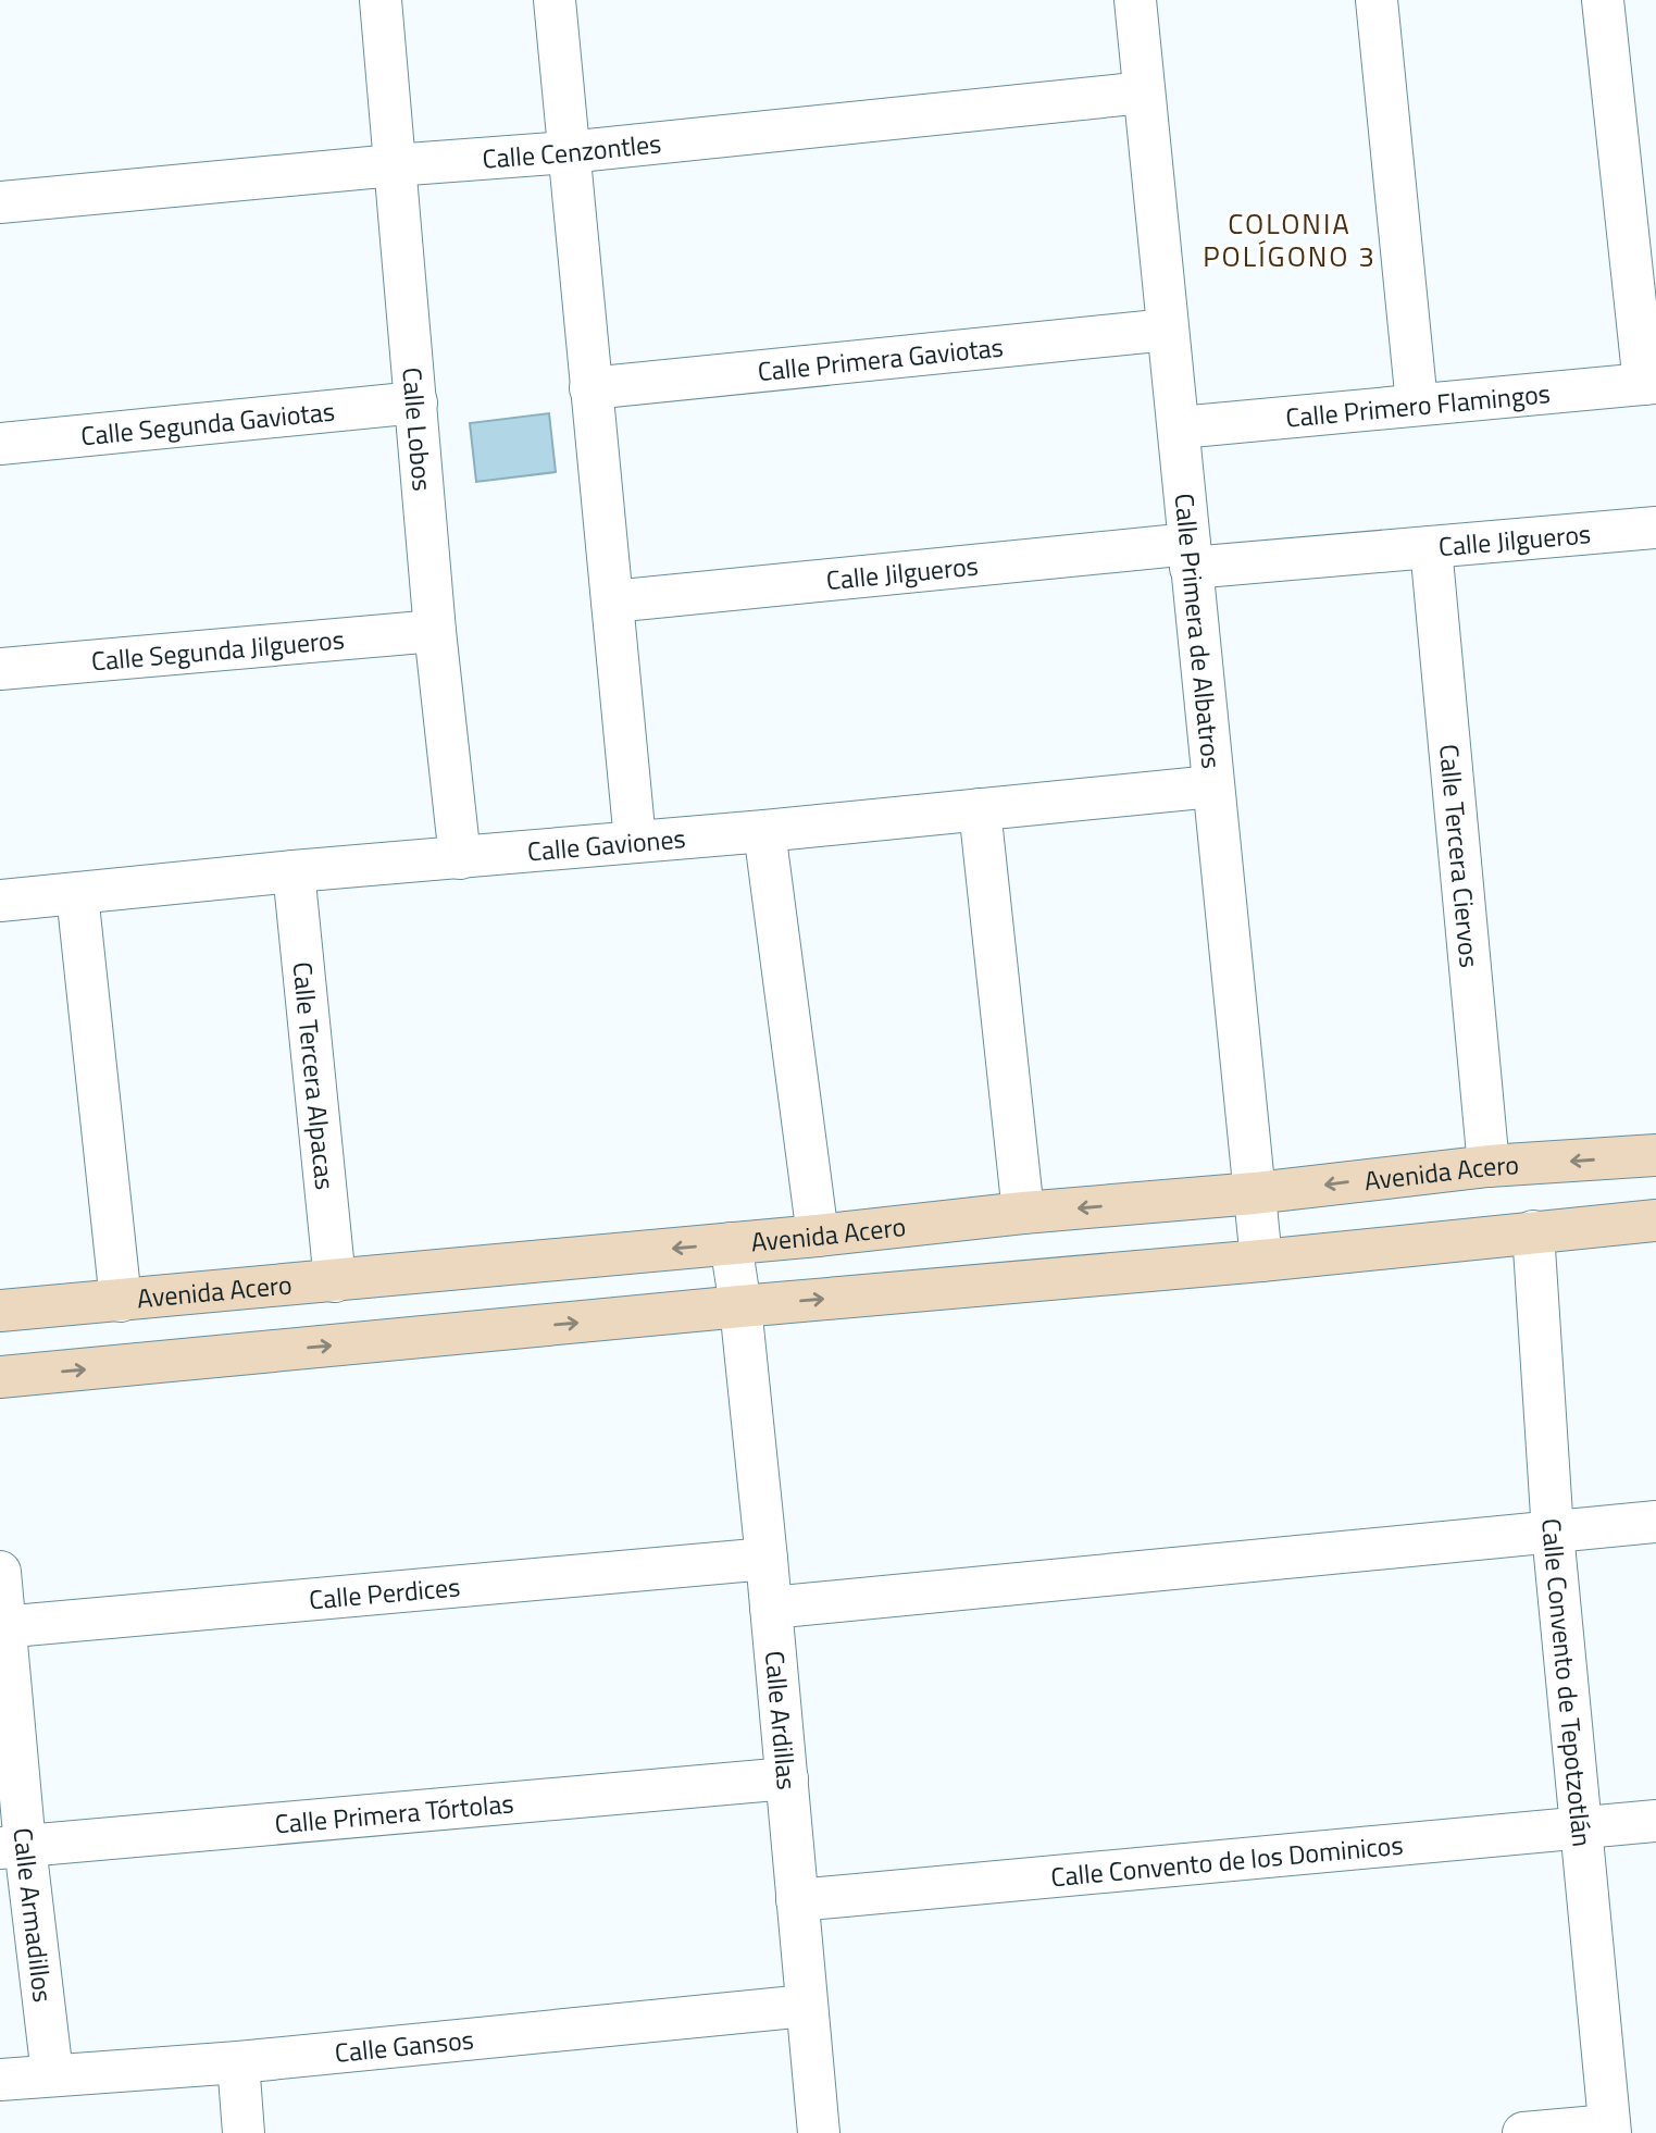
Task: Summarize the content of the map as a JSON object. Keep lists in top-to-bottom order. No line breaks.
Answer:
{"streets":{"street":["Calle Cenzontles","Calle Primera Gaviotas","Calle Primero Flamingos","Calle Segunda Gaviotas","Calle Lobos","Calle Jilgueros","Calle Primera de Albatros","Calle Segunda Jilgueros","Calle Gaviones","Calle Tercera Ciervos","Calle Tercera Alpacas","Avenida Acero","Calle Perdices","Calle Convento de Tepotzotlán","Calle Ardillas","Calle Primera Tórtolas","Calle Convento de los Dominicos","Calle Armadillos","Calle Gansos"]},"crossings":[["Calle Cenzontles","Calle Lobos"],["Calle Cenzontles","Calle Primera de Albatros"],["Calle Primera Gaviotas","Calle Primera de Albatros"],["Calle Primero Flamingos","Calle Primera de Albatros"],["Calle Segunda Gaviotas","Calle Lobos"],["Calle Lobos","Calle Segunda Jilgueros"],["Calle Lobos","Calle Gaviones"],["Calle Jilgueros","Calle Primera de Albatros"],["Calle Jilgueros","Calle Tercera Ciervos"],["Calle Primera de Albatros","Calle Gaviones"],["Calle Primera de Albatros","Avenida Acero"],["Calle Gaviones","Calle Tercera Alpacas"],["Calle Tercera Ciervos","Avenida Acero"],["Calle Tercera Alpacas","Avenida Acero"],["Avenida Acero","Calle Ardillas"],["Calle Perdices","Calle Ardillas"],["Calle Perdices","Calle Armadillos"],["Calle Convento de Tepotzotlán","Calle Convento de los Dominicos"],["Calle Ardillas","Calle Primera Tórtolas"],["Calle Ardillas","Calle Convento de los Dominicos"],["Calle Ardillas","Calle Gansos"],["Calle Primera Tórtolas","Calle Armadillos"],["Calle Armadillos","Calle Gansos"]],"districts":["COLONIA POLÍGONO 3"]}
